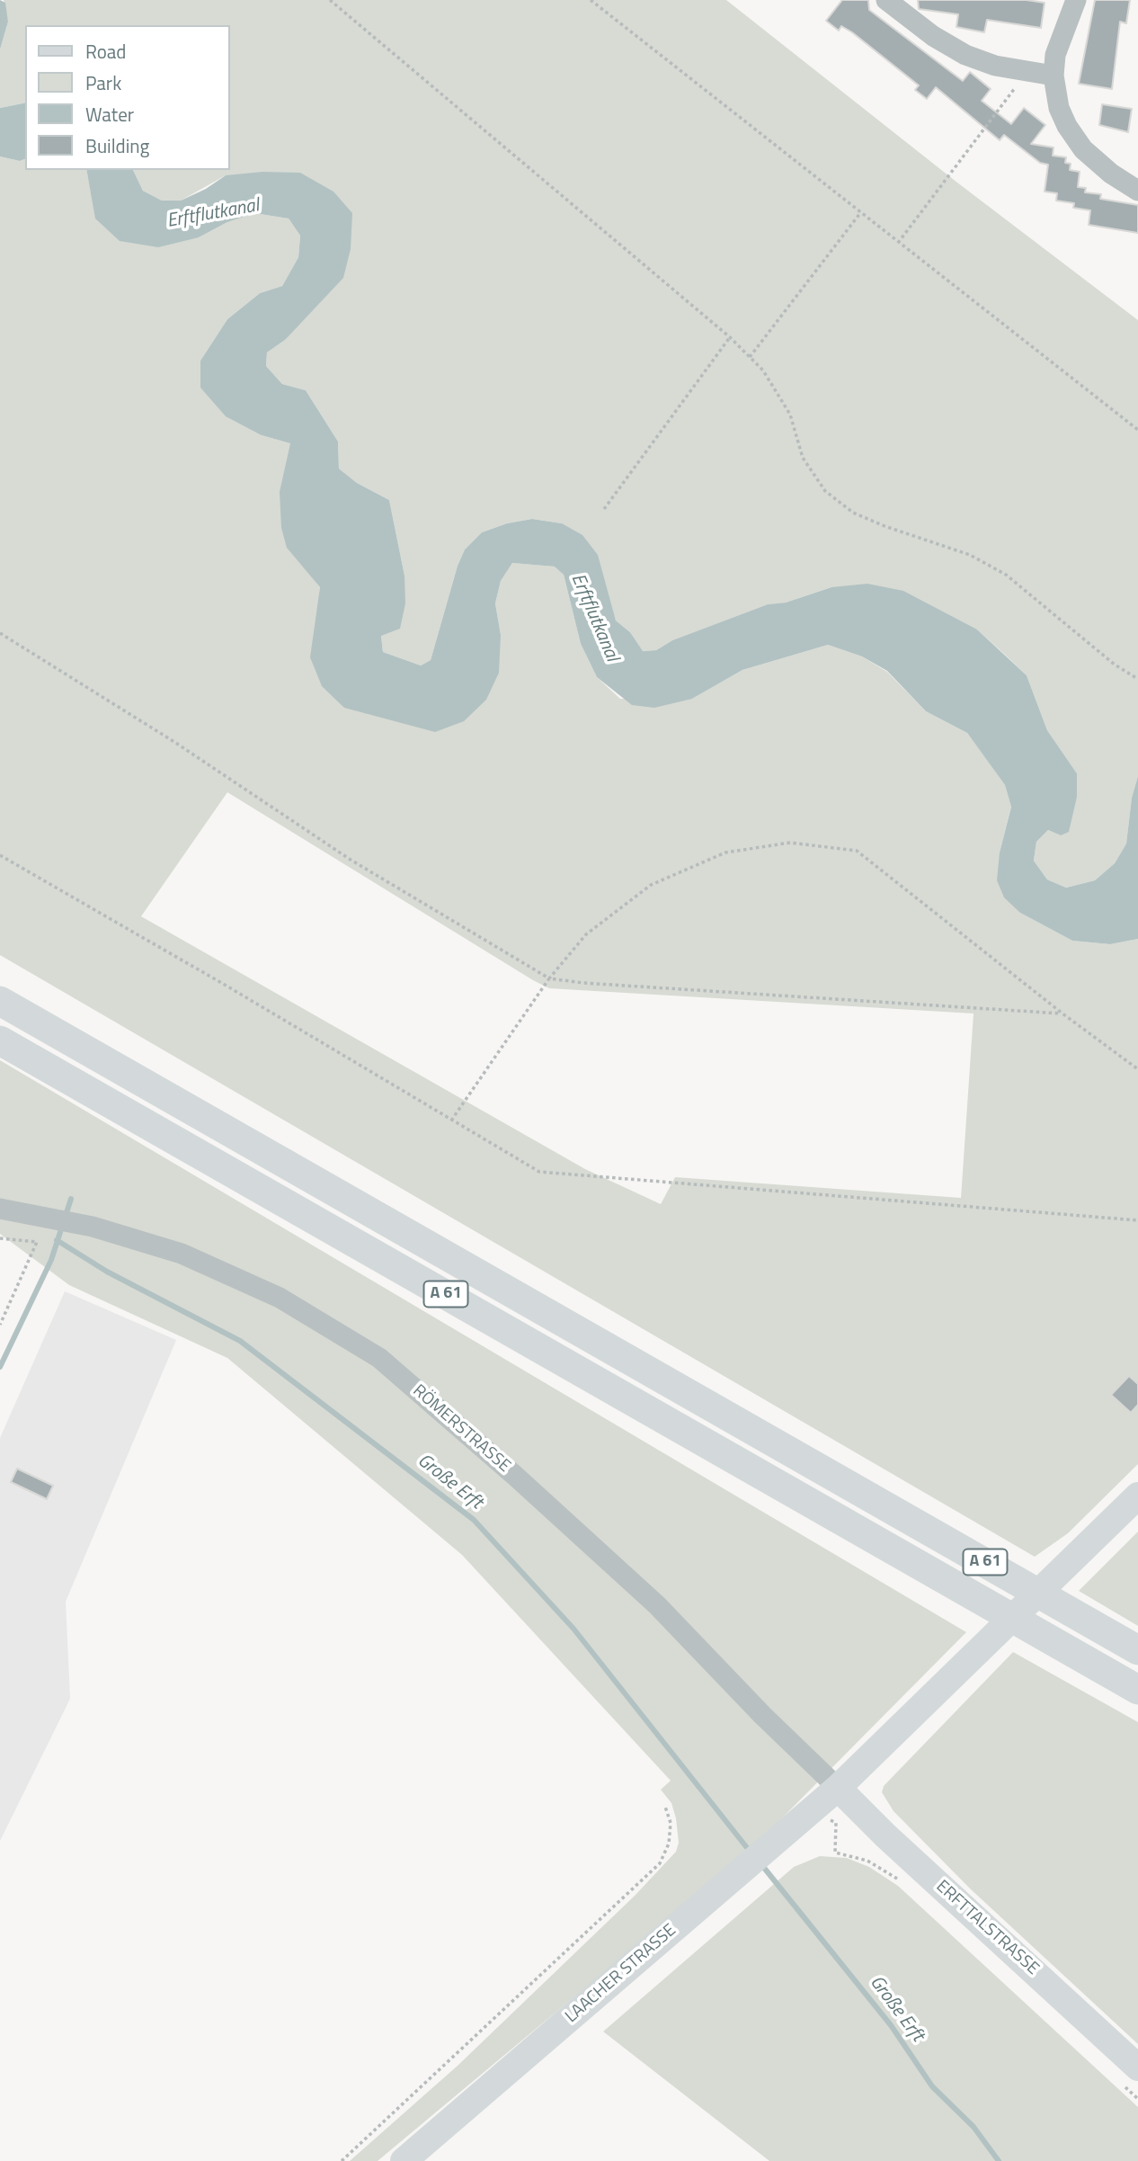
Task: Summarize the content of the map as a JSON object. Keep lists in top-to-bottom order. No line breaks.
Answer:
{"streets":{"highway":["A 61"],"main road":["ERFTTALSTRASSE","LAACHER STRASSE"],"street":["RÖMERSTRASSE"]},"crossings":[["RÖMERSTRASSE","ERFTTALSTRASSE"],["RÖMERSTRASSE","LAACHER STRASSE"],["ERFTTALSTRASSE","LAACHER STRASSE"]],"water":["Erftflutkanal","Große Erft"],"legend":["Road","Park","Water","Building"]}
